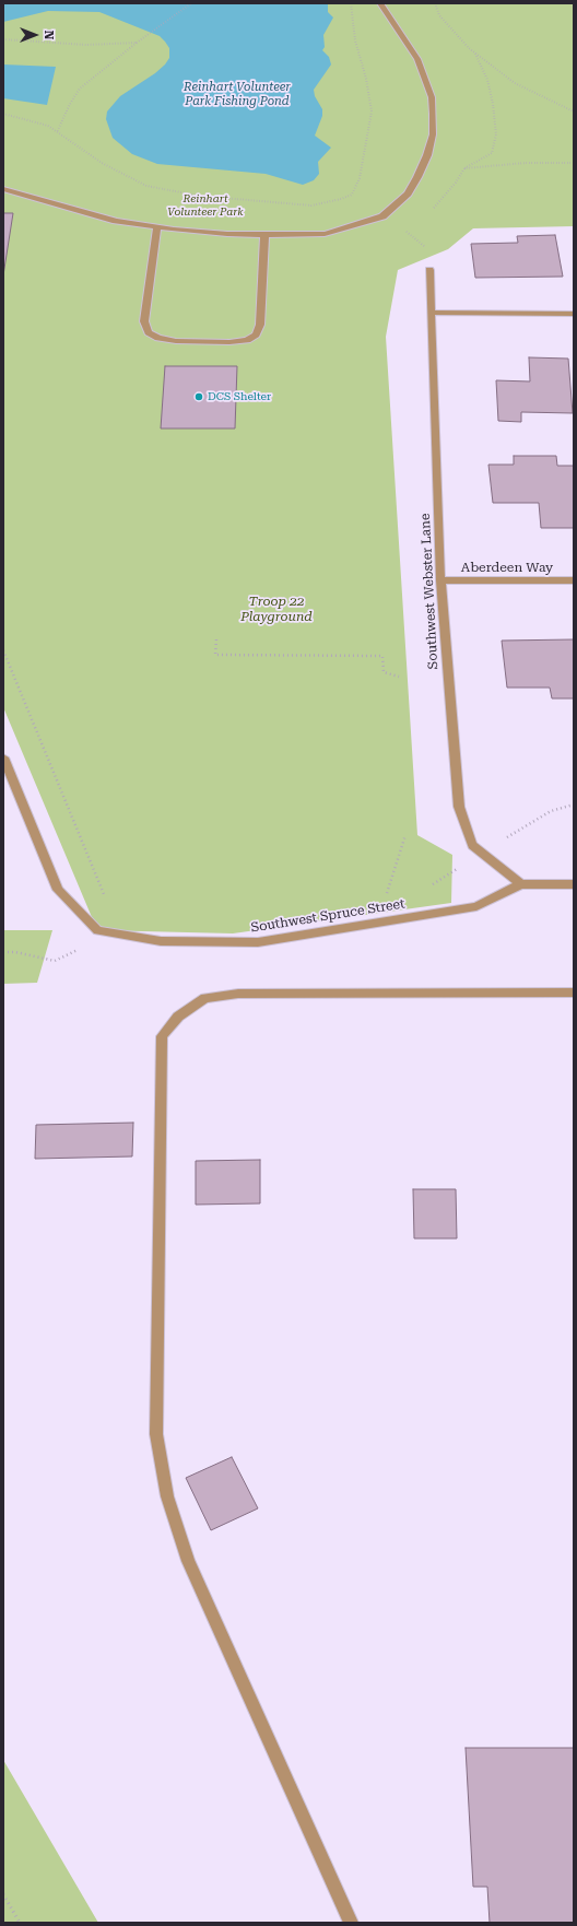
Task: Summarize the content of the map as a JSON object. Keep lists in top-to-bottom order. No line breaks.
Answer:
{"streets":{"street":["Aberdeen Way","Southwest Webster Lane","Southwest Spruce Street"]},"crossings":[["Aberdeen Way","Southwest Webster Lane"],["Southwest Webster Lane","Southwest Spruce Street"]],"water":["Reinhart Volunteer Park Fishing Pond"],"parks":["Reinhart Volunteer Park","Troop 22 Playground"],"places":["DCS Shelter"],"north":"right"}
